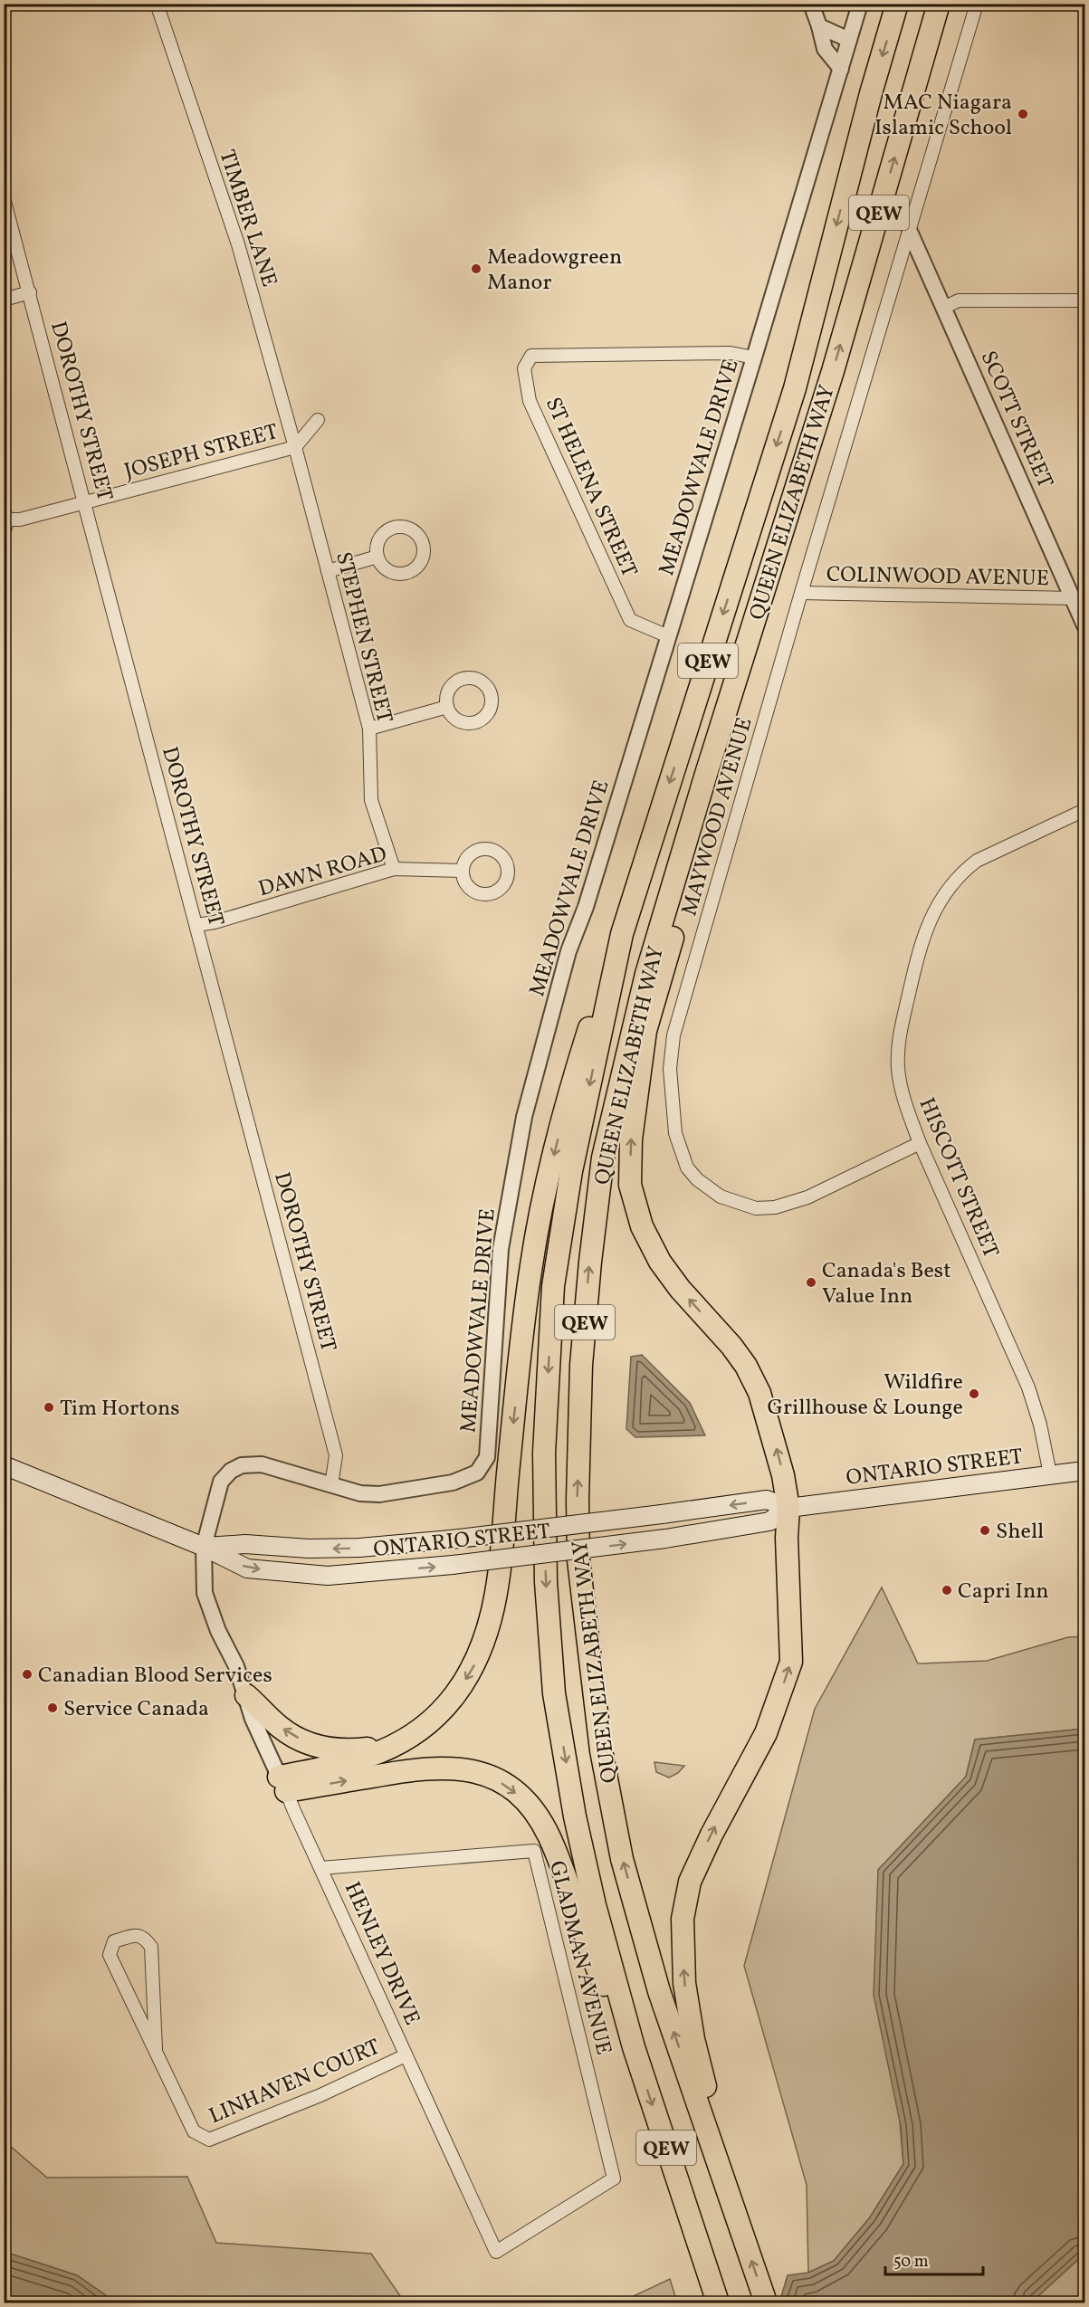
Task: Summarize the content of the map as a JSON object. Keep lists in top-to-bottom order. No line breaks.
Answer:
{"streets":{"highway":["QEW","QUEEN ELIZABETH WAY"],"main road":["ONTARIO STREET"],"street":["TIMBER LANE","DOROTHY STREET","SCOTT STREET","JOSEPH STREET","MEADOWVALE DRIVE","ST HELENA STREET","COLINWOOD AVENUE","STEPHEN STREET","MAYWOOD AVENUE","DAWN ROAD","HISCOTT STREET","HENLEY DRIVE","GLADMAN AVENUE","LINHAVEN COURT"]},"crossings":[["TIMBER LANE","JOSEPH STREET"],["TIMBER LANE","STEPHEN STREET"],["DOROTHY STREET","JOSEPH STREET"],["DOROTHY STREET","MEADOWVALE DRIVE"],["DOROTHY STREET","DAWN ROAD"],["SCOTT STREET","COLINWOOD AVENUE"],["SCOTT STREET","MAYWOOD AVENUE"],["JOSEPH STREET","STEPHEN STREET"],["MEADOWVALE DRIVE","ST HELENA STREET"],["MEADOWVALE DRIVE","ONTARIO STREET"],["MEADOWVALE DRIVE","HENLEY DRIVE"],["COLINWOOD AVENUE","MAYWOOD AVENUE"],["STEPHEN STREET","DAWN ROAD"],["MAYWOOD AVENUE","HISCOTT STREET"],["HISCOTT STREET","ONTARIO STREET"],["ONTARIO STREET","HENLEY DRIVE"],["HENLEY DRIVE","GLADMAN AVENUE"],["HENLEY DRIVE","LINHAVEN COURT"]],"places":["MAC Niagara Islamic School","Meadowgreen Manor","Canada's Best Value Inn","Wildfire Grillhouse & Lounge","Tim Hortons","Shell","Capri Inn","Canadian Blood Services","Service Canada"],"scale_bar":"50 m"}
